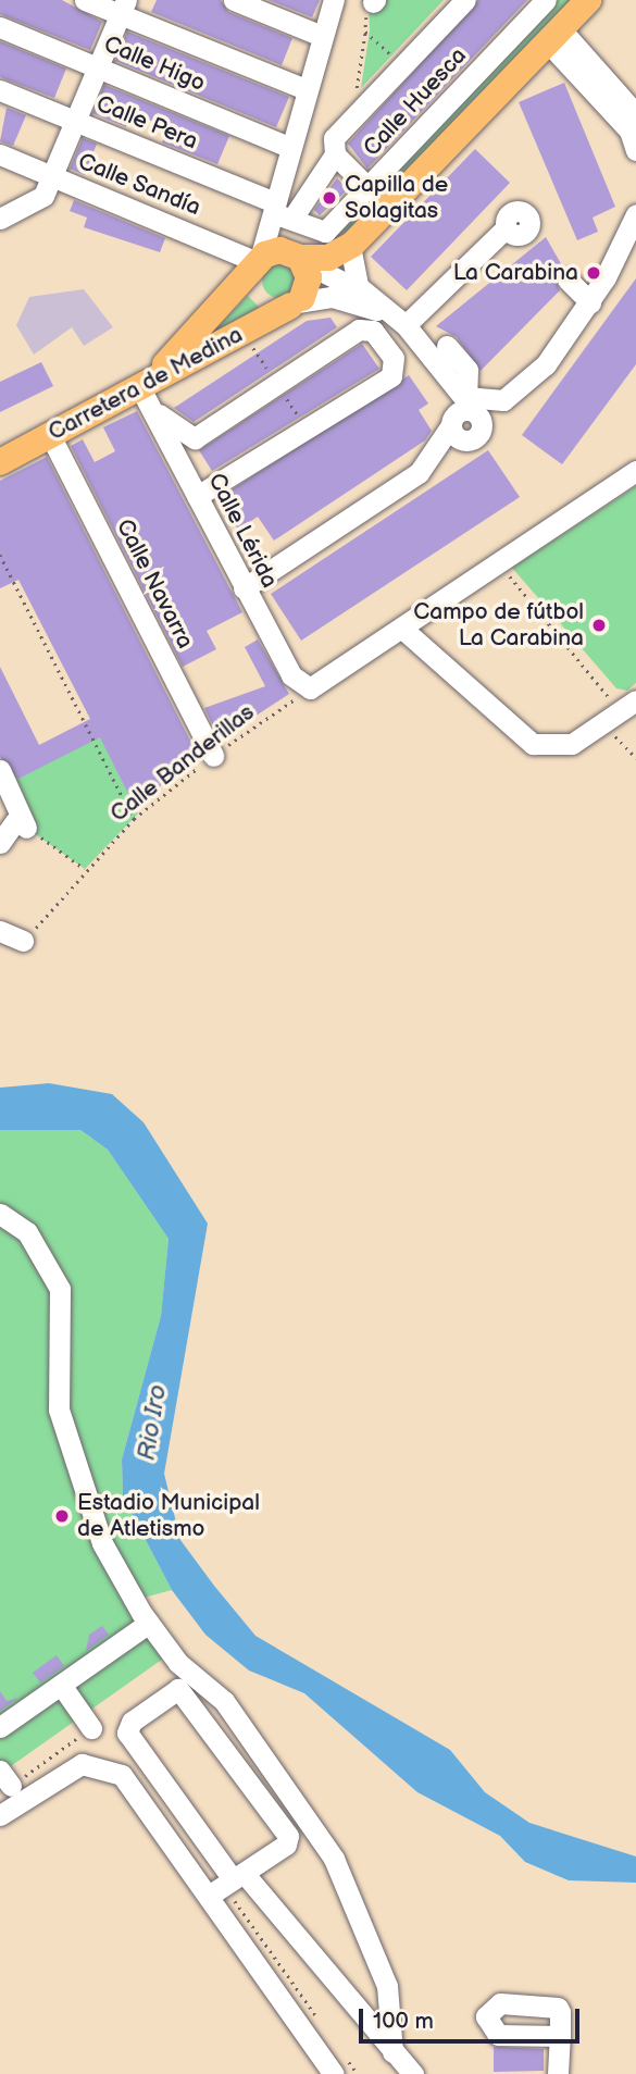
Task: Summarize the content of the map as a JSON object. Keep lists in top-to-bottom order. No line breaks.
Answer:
{"streets":{"main road":["Carretera de Medina"],"street":["Calle Higo","Calle Huesca","Calle Pera","Calle Sandía","Calle Lérida","Calle Navarra"],"path":["Calle Banderillas"]},"crossings":[["Calle Huesca","Calle Pera"],["Carretera de Medina","Calle Lérida"],["Carretera de Medina","Calle Navarra"],["Calle Lérida","Calle Banderillas"],["Calle Navarra","Calle Banderillas"]],"water":["Rio Iro"],"places":["Capilla de Solagitas","La Carabina","Campo de fútbol La Carabina","Estadio Municipal de Atletismo"],"scale_bar":"100 m"}
